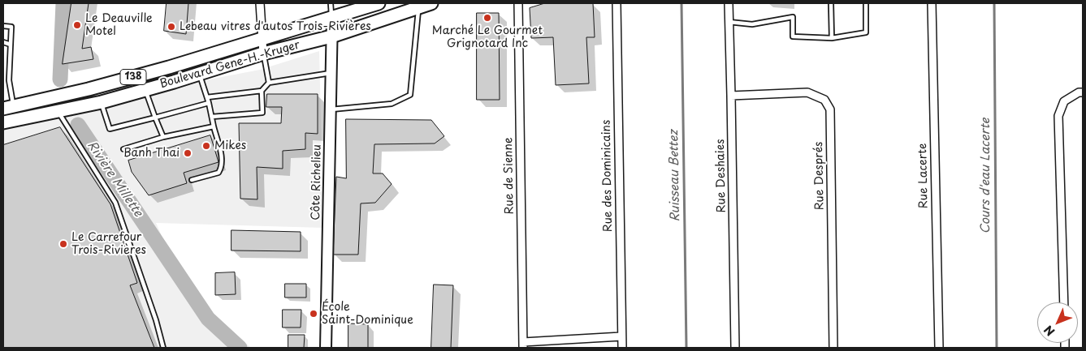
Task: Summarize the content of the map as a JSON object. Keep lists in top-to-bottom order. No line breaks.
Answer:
{"streets":{"main road":["Boulevard Gene-H.-Kruger","138"],"street":["Rue de Sienne","Rue des Dominicains","Rue Deshaies","Rue Després","Rue Lacerte","Côte Richelieu"]},"crossings":[["Boulevard Gene-H.-Kruger","Côte Richelieu"],["Rue Deshaies","Rue Després"]],"water":["Ruisseau Bettez","Cours d'eau Lacerte","Rivière Millette"],"places":["Marché Le Gourmet Grignotard Inc","Le Deauville Motel","Lebeau vitres d'autos Trois-Rivières","Mikes","Banh Thai","Le Carrefour Trois-Rivières","École Saint-Dominique"],"north":"bottom left"}
